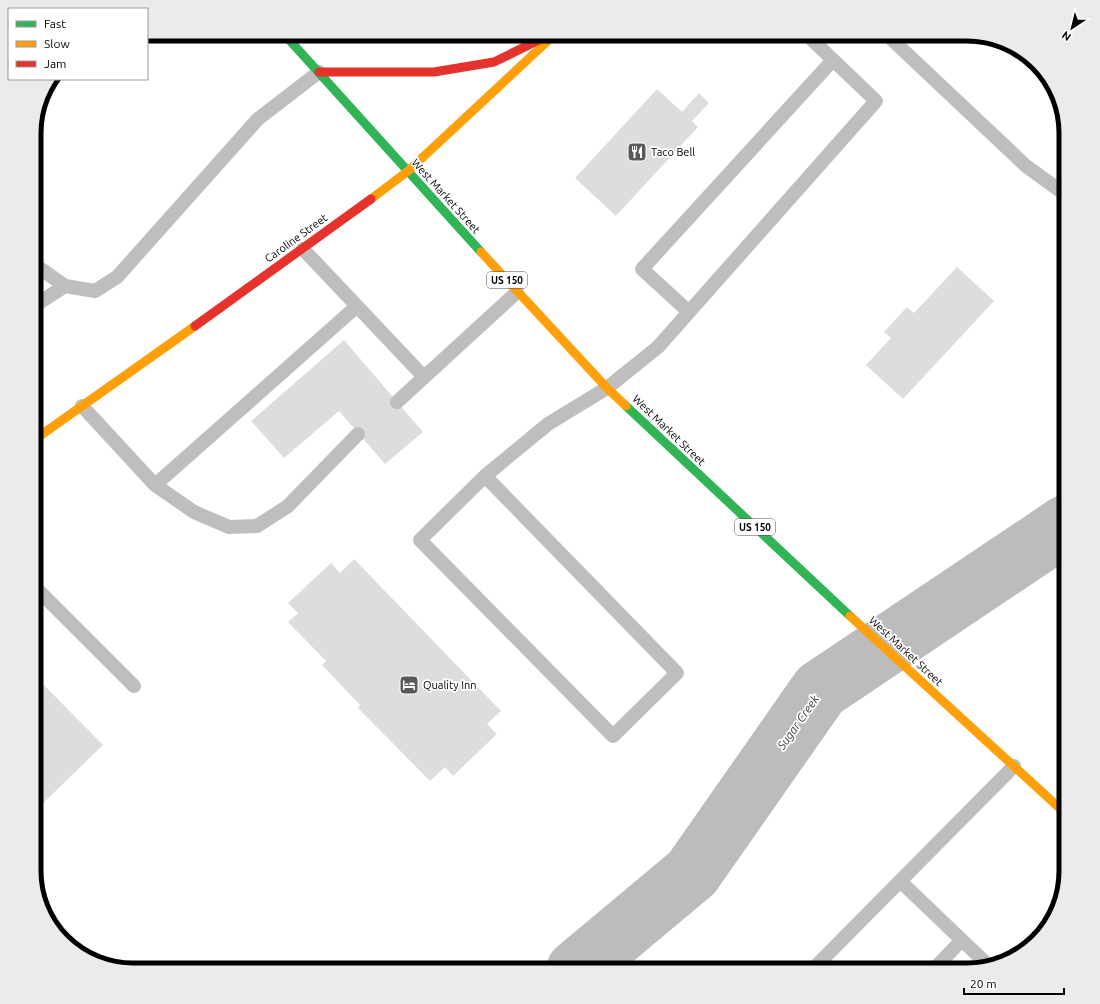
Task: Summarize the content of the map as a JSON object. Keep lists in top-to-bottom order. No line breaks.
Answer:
{"streets":{"main road":["West Market Street","Caroline Street","US 150"]},"crossings":[["West Market Street","Caroline Street"]],"water":["Sugar Creek"],"places":{"restaurant":["Taco Bell"],"hotel":["Quality Inn"]},"legend":["Fast","Slow","Jam"],"scale_bar":"20 m","north":"bottom left"}
